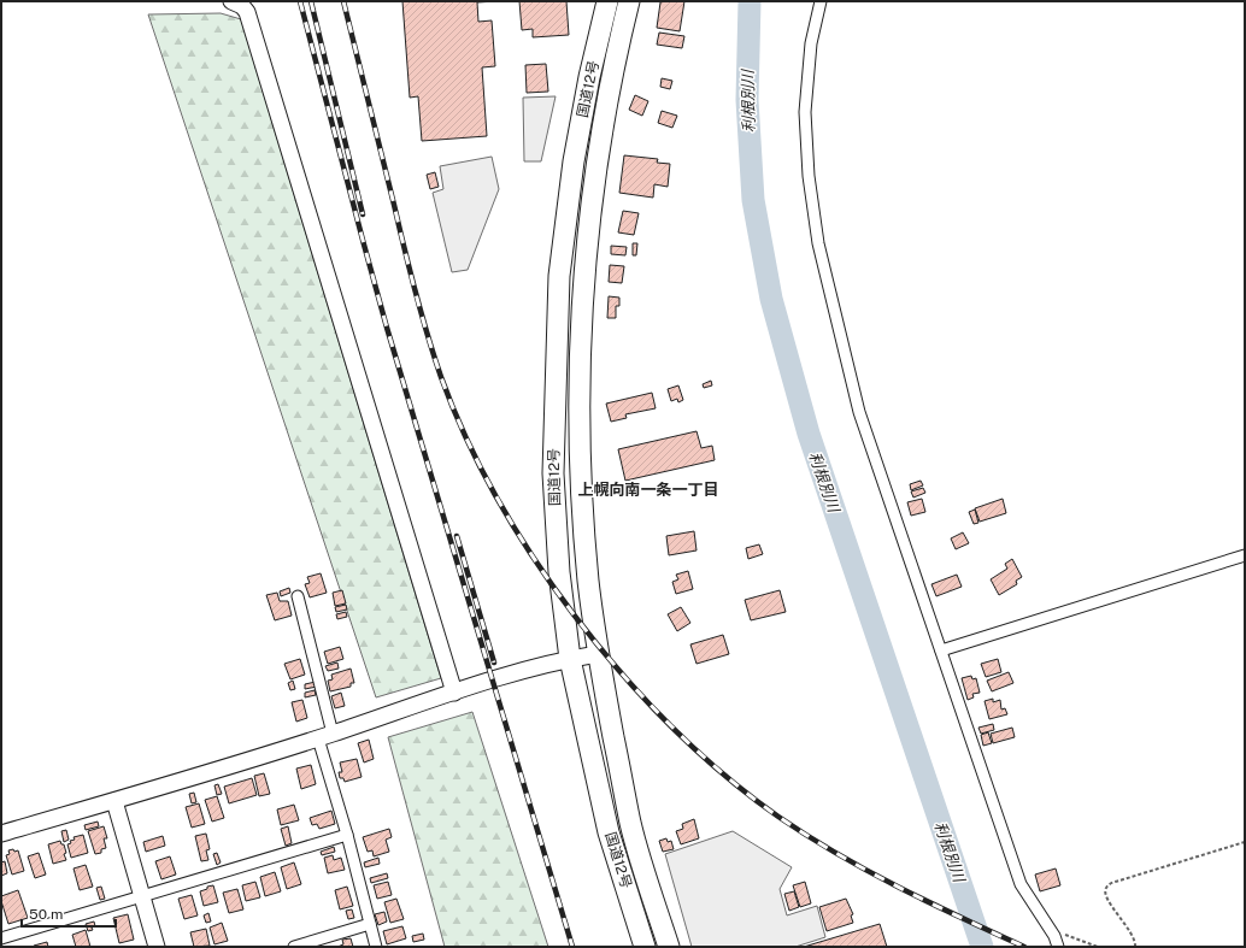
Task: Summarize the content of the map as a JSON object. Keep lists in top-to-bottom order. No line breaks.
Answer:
{"streets":{"highway":["国道12号"]},"districts":["上幌向南一条一丁目"],"water":["利根別川"],"scale_bar":"50 m"}
